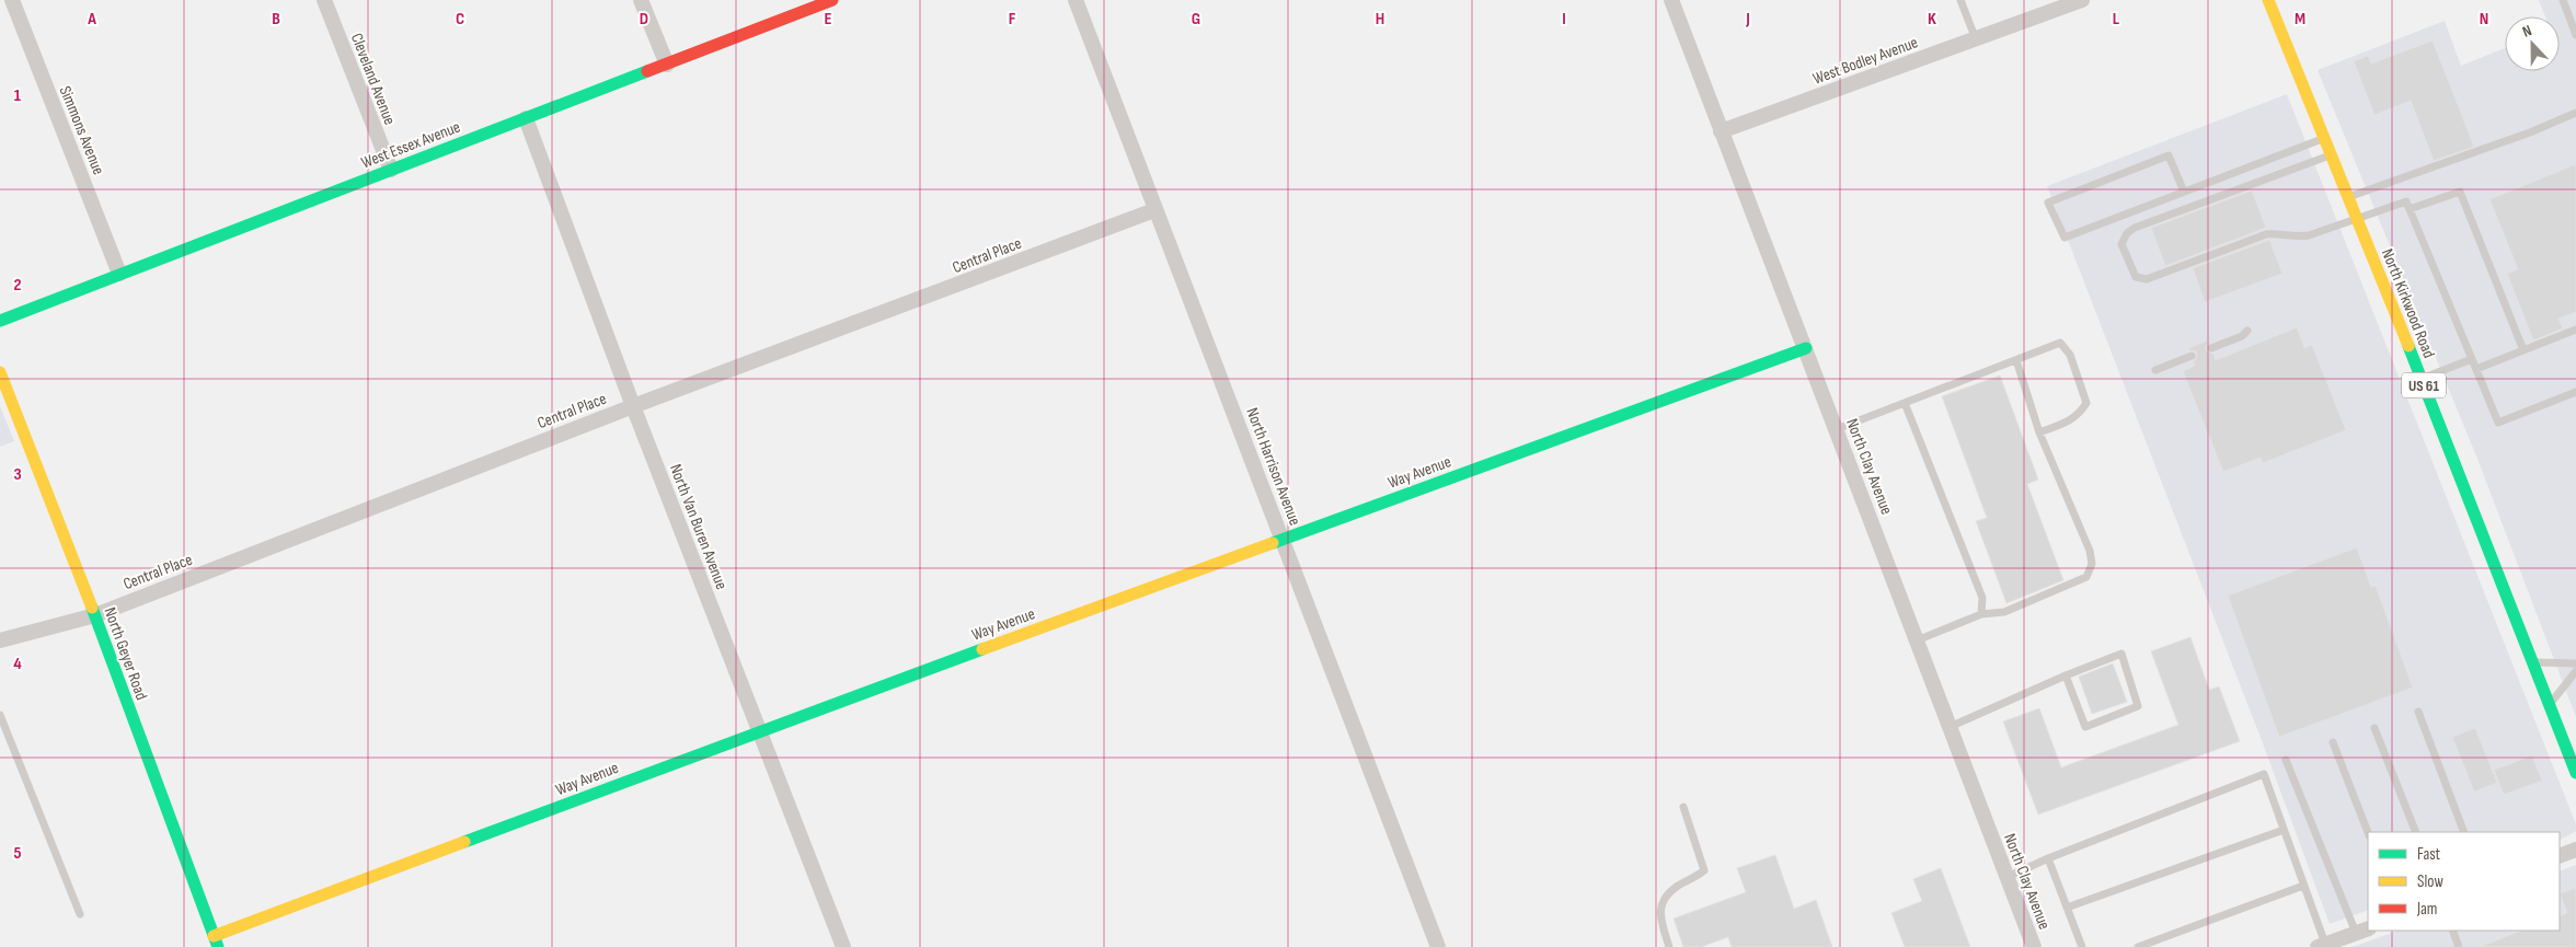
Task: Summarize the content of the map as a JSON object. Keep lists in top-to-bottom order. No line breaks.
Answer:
{"streets":{"street":["West Bodley Avenue","Cleveland Avenue","Simmons Avenue","West Essex Avenue","Central Place","North Kirkwood Road","US 61","North Harrison Avenue","North Clay Avenue","Way Avenue","North Van Buren Avenue","North Geyer Road"]},"crossings":[["West Bodley Avenue","North Clay Avenue"],["Cleveland Avenue","West Essex Avenue"],["Simmons Avenue","West Essex Avenue"],["West Essex Avenue","North Van Buren Avenue"],["Central Place","North Harrison Avenue"],["Central Place","North Van Buren Avenue"],["Central Place","North Geyer Road"],["North Harrison Avenue","Way Avenue"],["North Clay Avenue","Way Avenue"],["Way Avenue","North Van Buren Avenue"],["Way Avenue","North Geyer Road"]],"legend":["Fast","Slow","Jam"],"north":"top","grid":{"columns":["A","B","C","D","E","F","G","H","I","J","K","L","M","N"],"rows":["1","2","3","4","5"]}}
